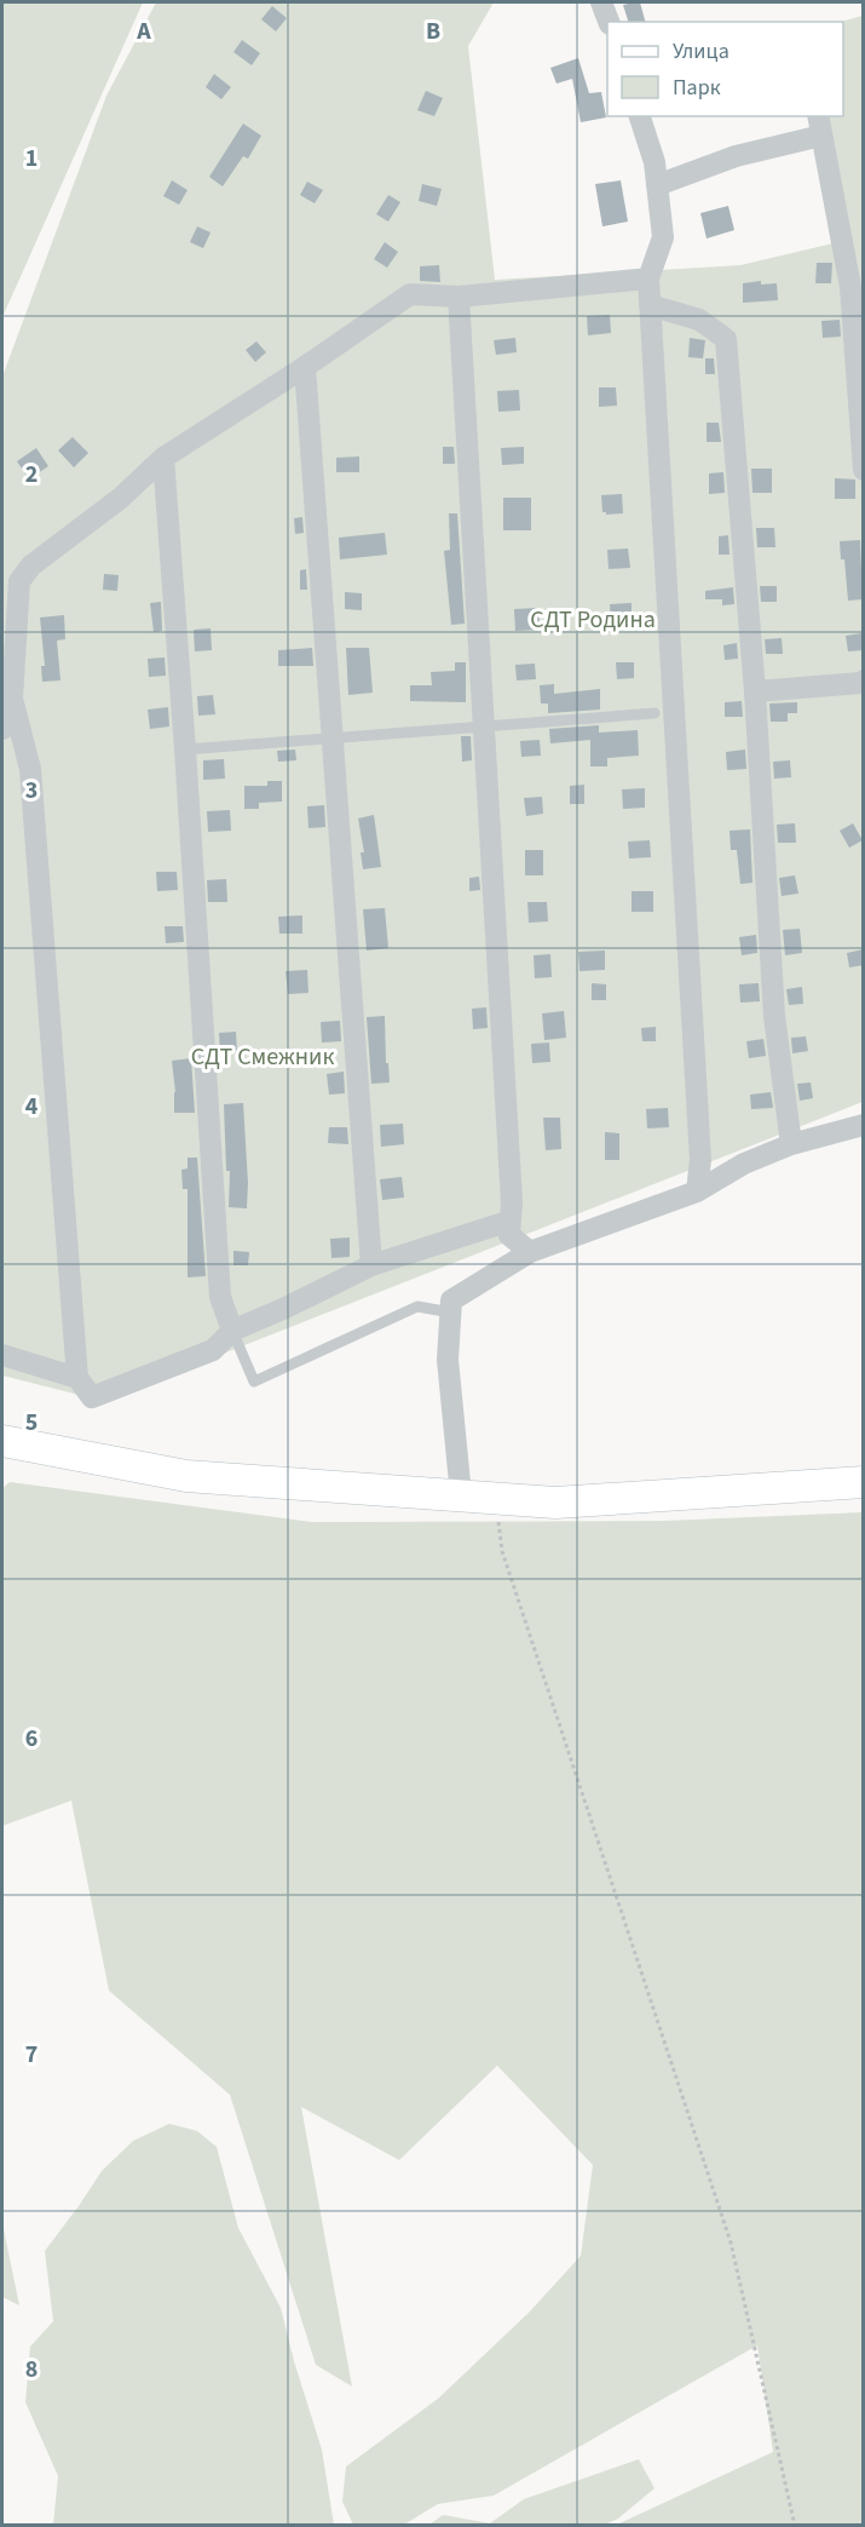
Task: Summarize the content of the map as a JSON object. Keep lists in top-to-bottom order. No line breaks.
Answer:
{"parks":["СДТ Родина","СДТ Смежник"],"legend":["Улица","Парк"],"grid":{"columns":["A","B"],"rows":["1","2","3","4","5","6","7","8"]}}
